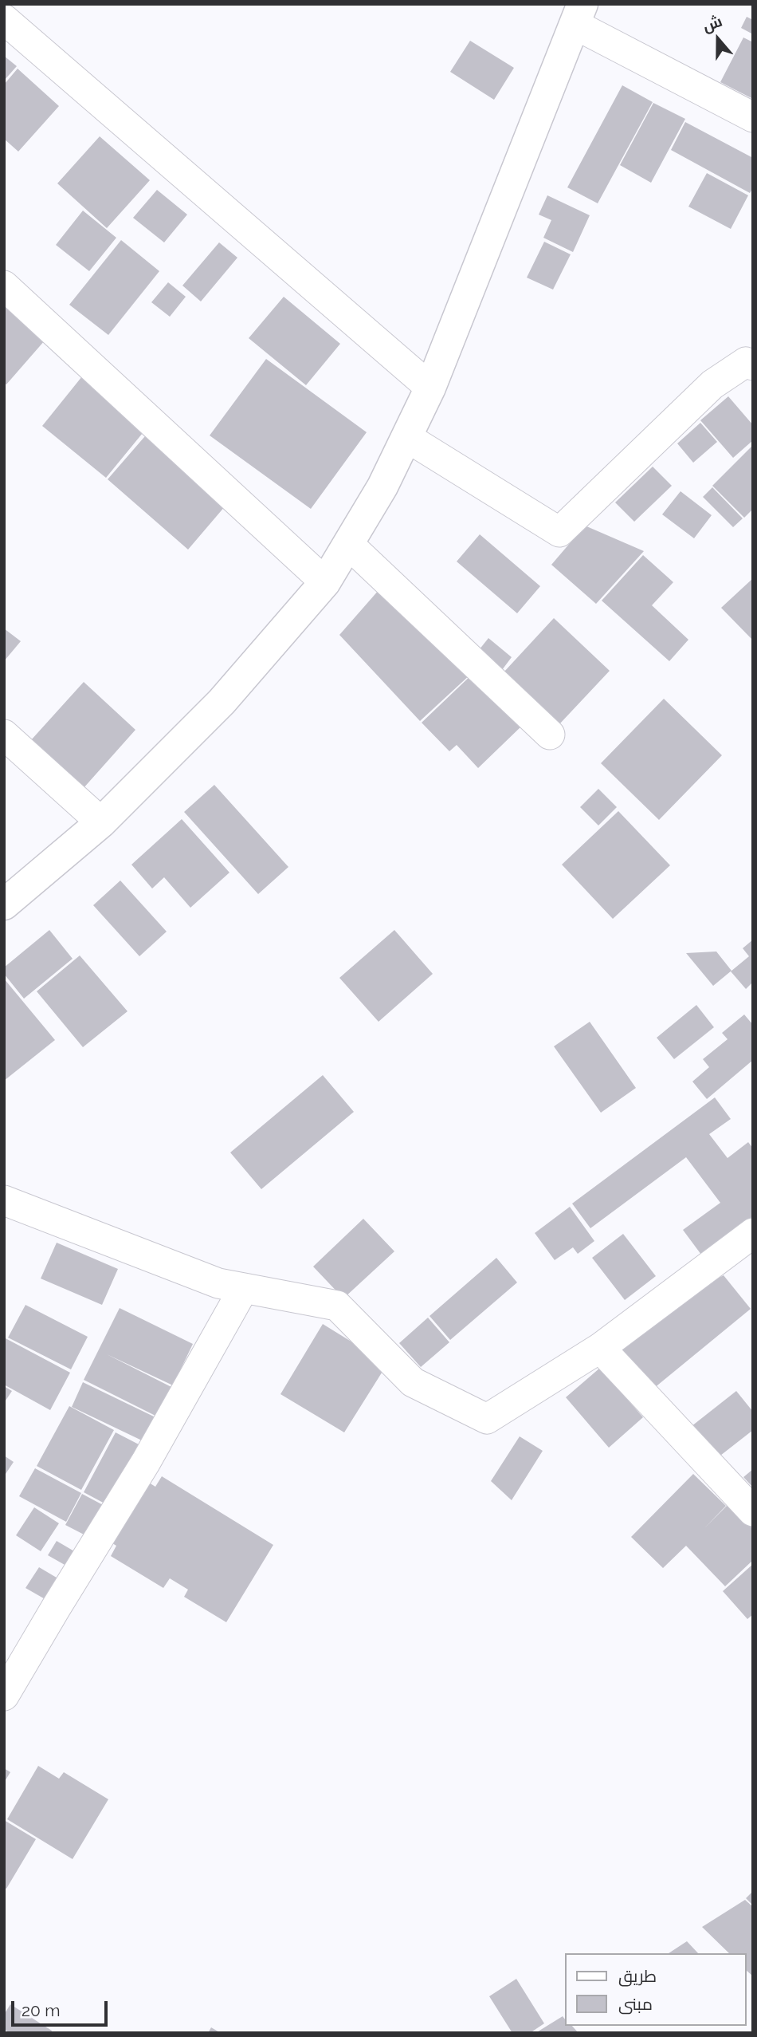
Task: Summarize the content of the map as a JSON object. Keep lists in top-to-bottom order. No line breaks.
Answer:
{"legend":["طريق","مبنى"],"scale_bar":"20 m","north":"top"}
